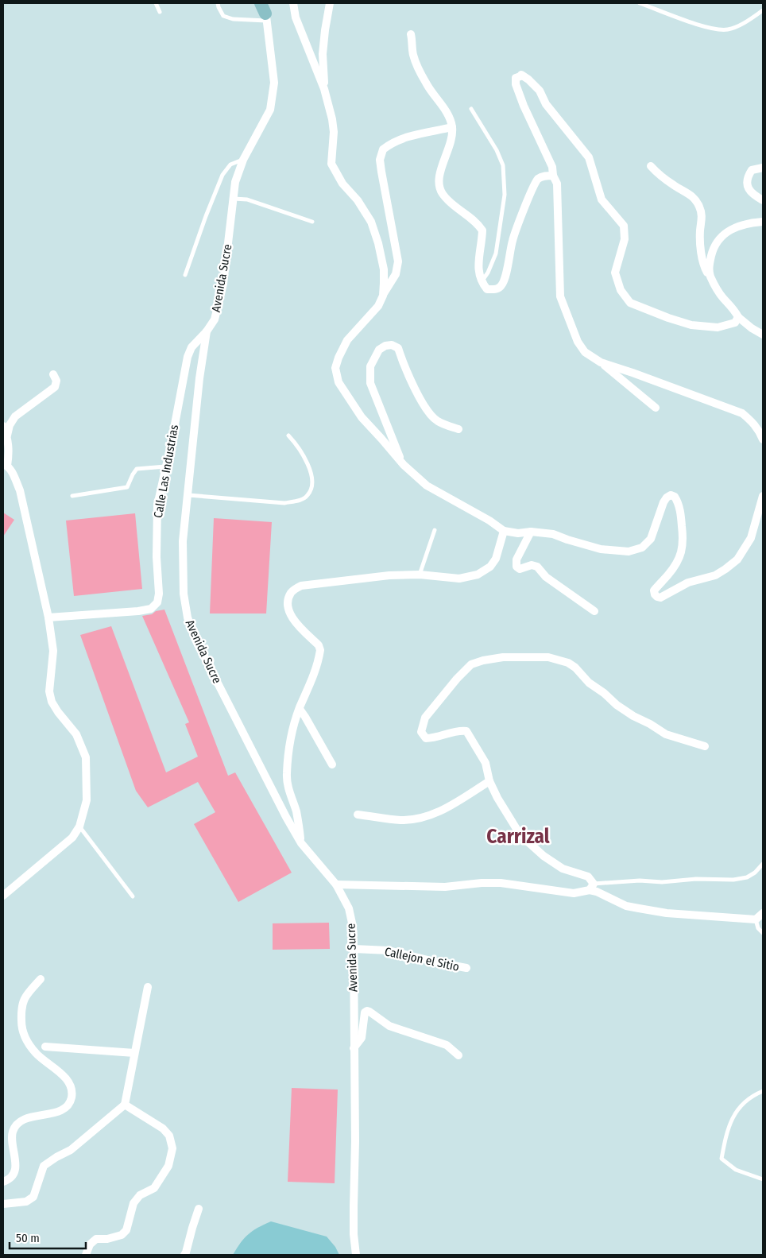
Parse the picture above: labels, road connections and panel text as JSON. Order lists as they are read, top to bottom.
{
  "streets": {
    "street": ["Avenida Sucre", "Calle Las Industrias", "Callejon el Sitio"]
  },
  "crossings": [
    ["Avenida Sucre", "Calle Las Industrias"],
    ["Avenida Sucre", "Callejon el Sitio"]
  ],
  "districts": ["Carrizal"],
  "scale_bar": "50 m"
}
